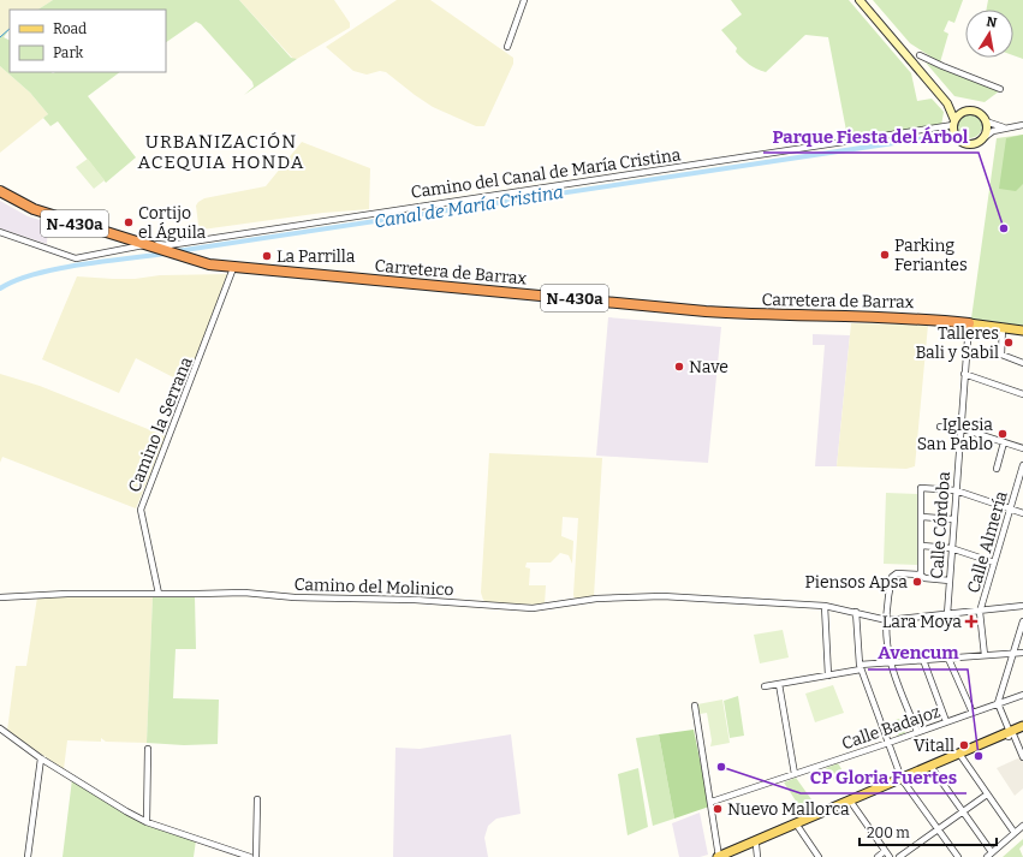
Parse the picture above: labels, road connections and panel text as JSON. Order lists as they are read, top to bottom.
{
  "streets": {
    "highway": ["N-430a", "Carretera de Barrax"],
    "street": [
      "Camino del Canal de María Cristina",
      "Camino la Serrana",
      "Calle Córdoba",
      "Calle Almería",
      "Camino del Molinico",
      "Calle Badajoz"
    ]
  },
  "crossings": [
    ["Camino del Canal de María Cristina", "Carretera de Barrax"],
    ["Carretera de Barrax", "Camino la Serrana"],
    ["Carretera de Barrax", "Calle Córdoba"],
    ["Camino la Serrana", "Camino del Molinico"],
    ["Calle Córdoba", "Camino del Molinico"],
    ["Calle Almería", "Camino del Molinico"]
  ],
  "districts": ["URBANIZACIÓN ACEQUIA HONDA"],
  "water": ["Canal de María Cristina"],
  "places": {
    "other": [
      "Cortijo el Águila",
      "Parque Fiesta del Árbol",
      "Parking Feriantes",
      "La Parrilla",
      "Talleres Bali y Sabil",
      "Nave",
      "Iglesia San Pablo",
      "Piensos Apsa",
      "Vitall",
      "Avencum",
      "CP Gloria Fuertes",
      "Nuevo Mallorca"
    ],
    "health": ["Lara Moya"]
  },
  "legend": ["Road", "Park"],
  "scale_bar": "200 m",
  "north": "top"
}
